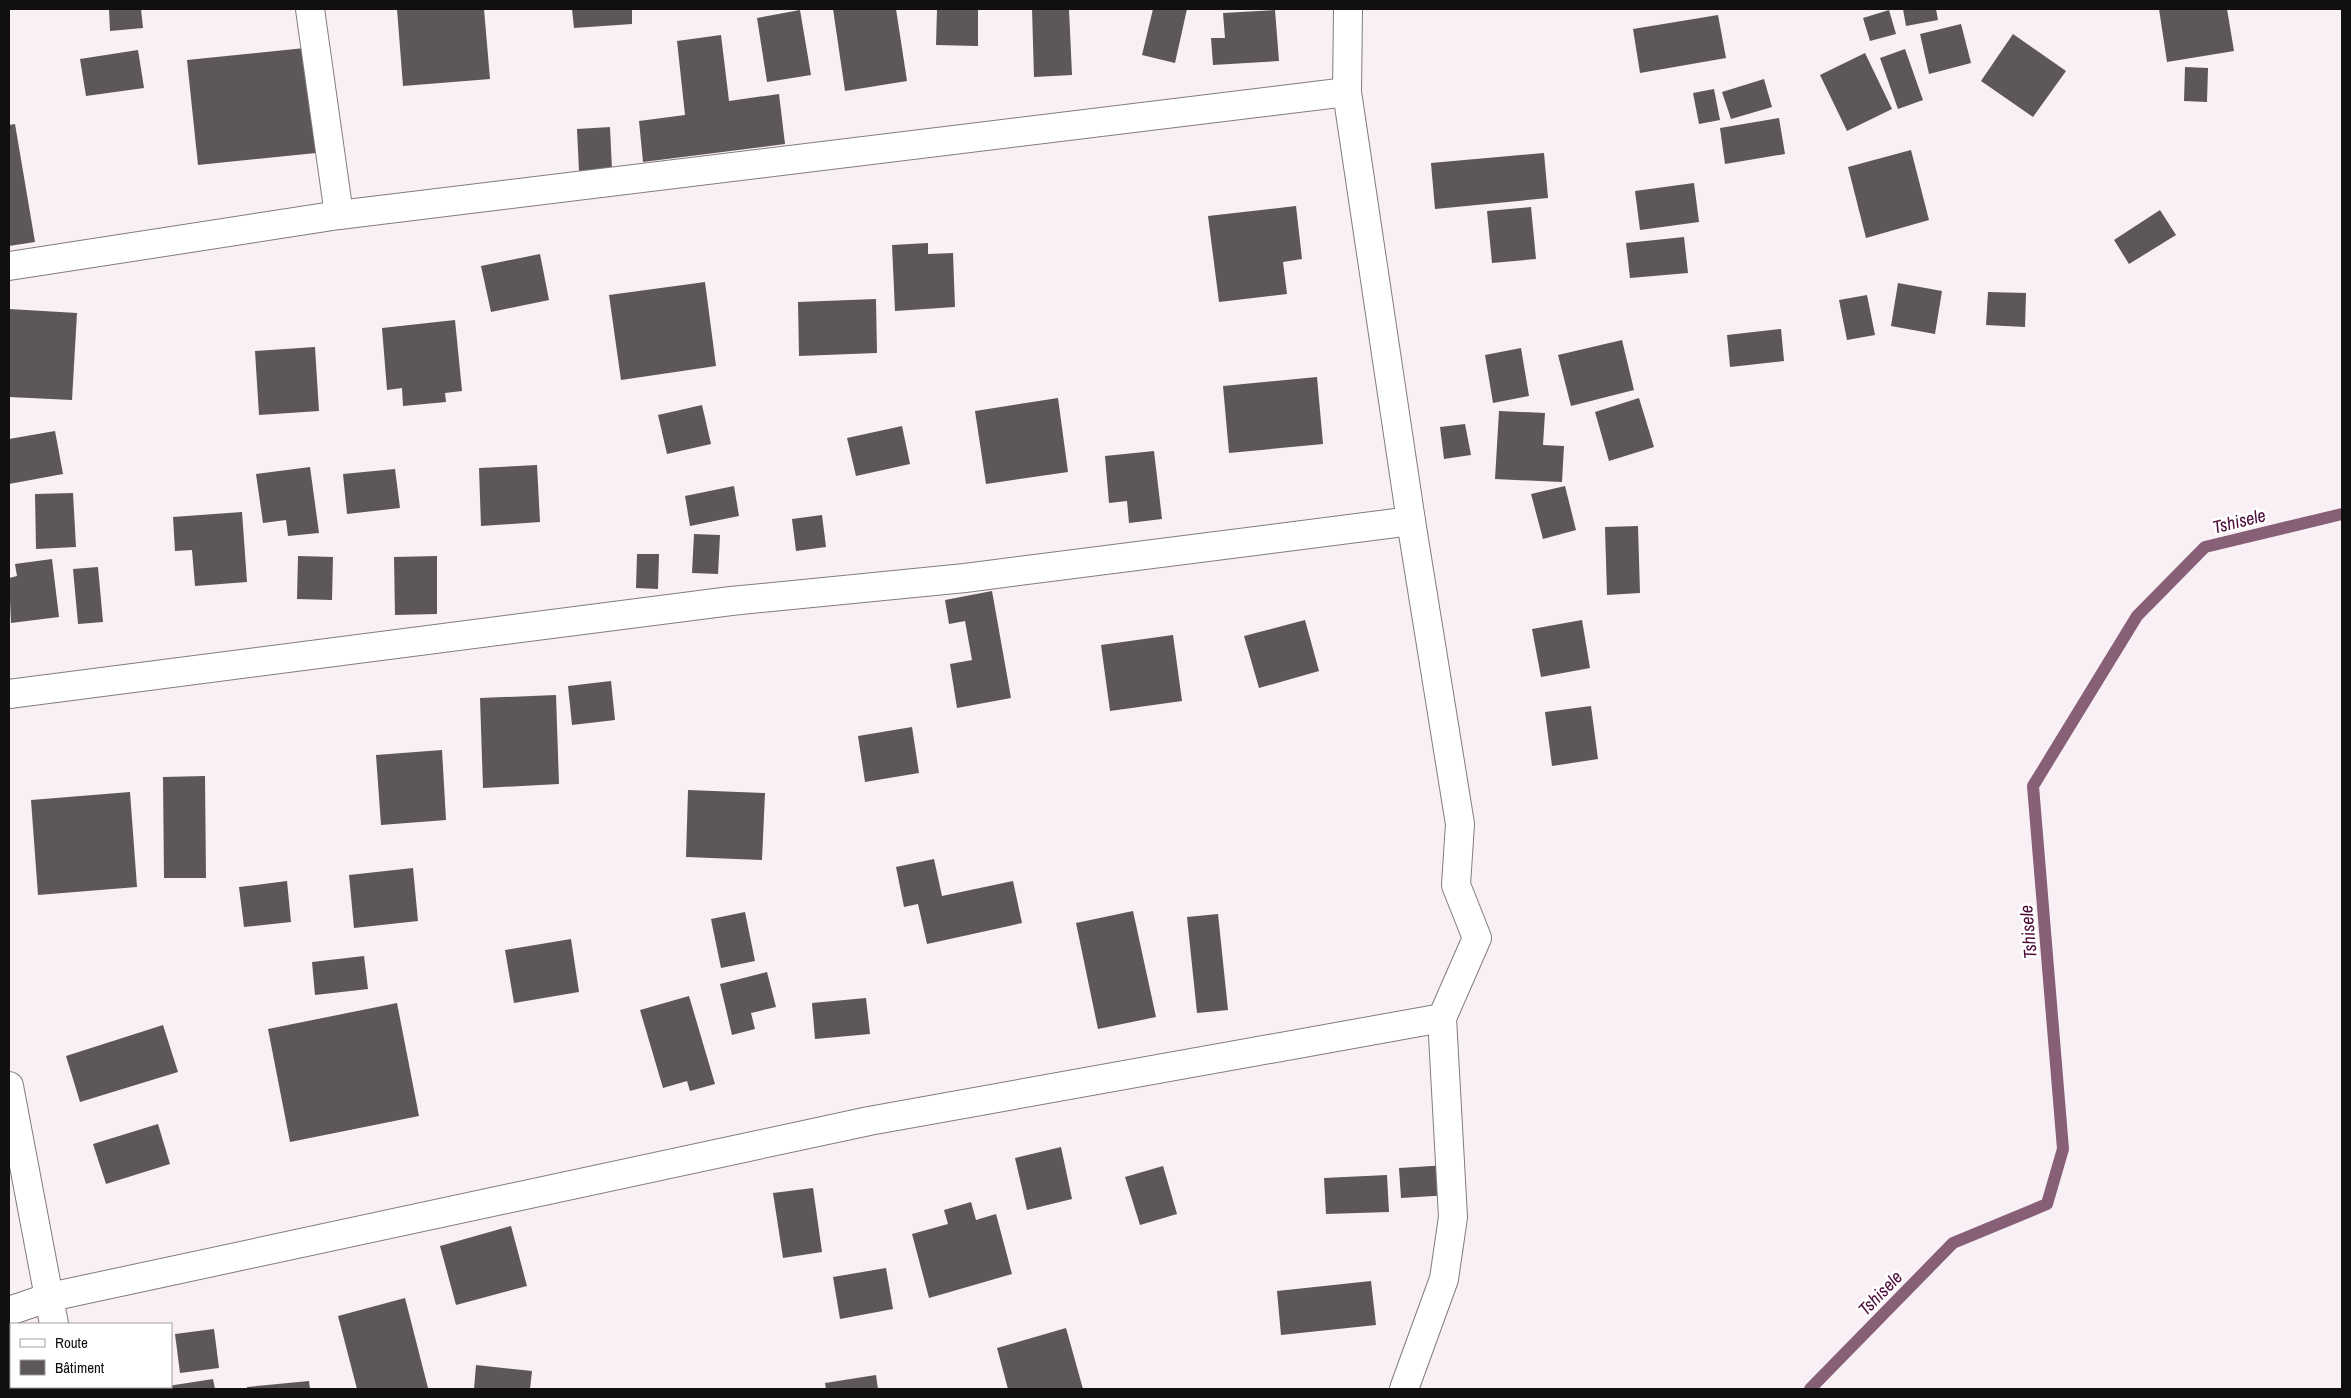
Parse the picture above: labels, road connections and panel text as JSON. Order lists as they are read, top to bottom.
{
  "water": ["Tshisele"],
  "legend": ["Route", "Bâtiment"]
}
